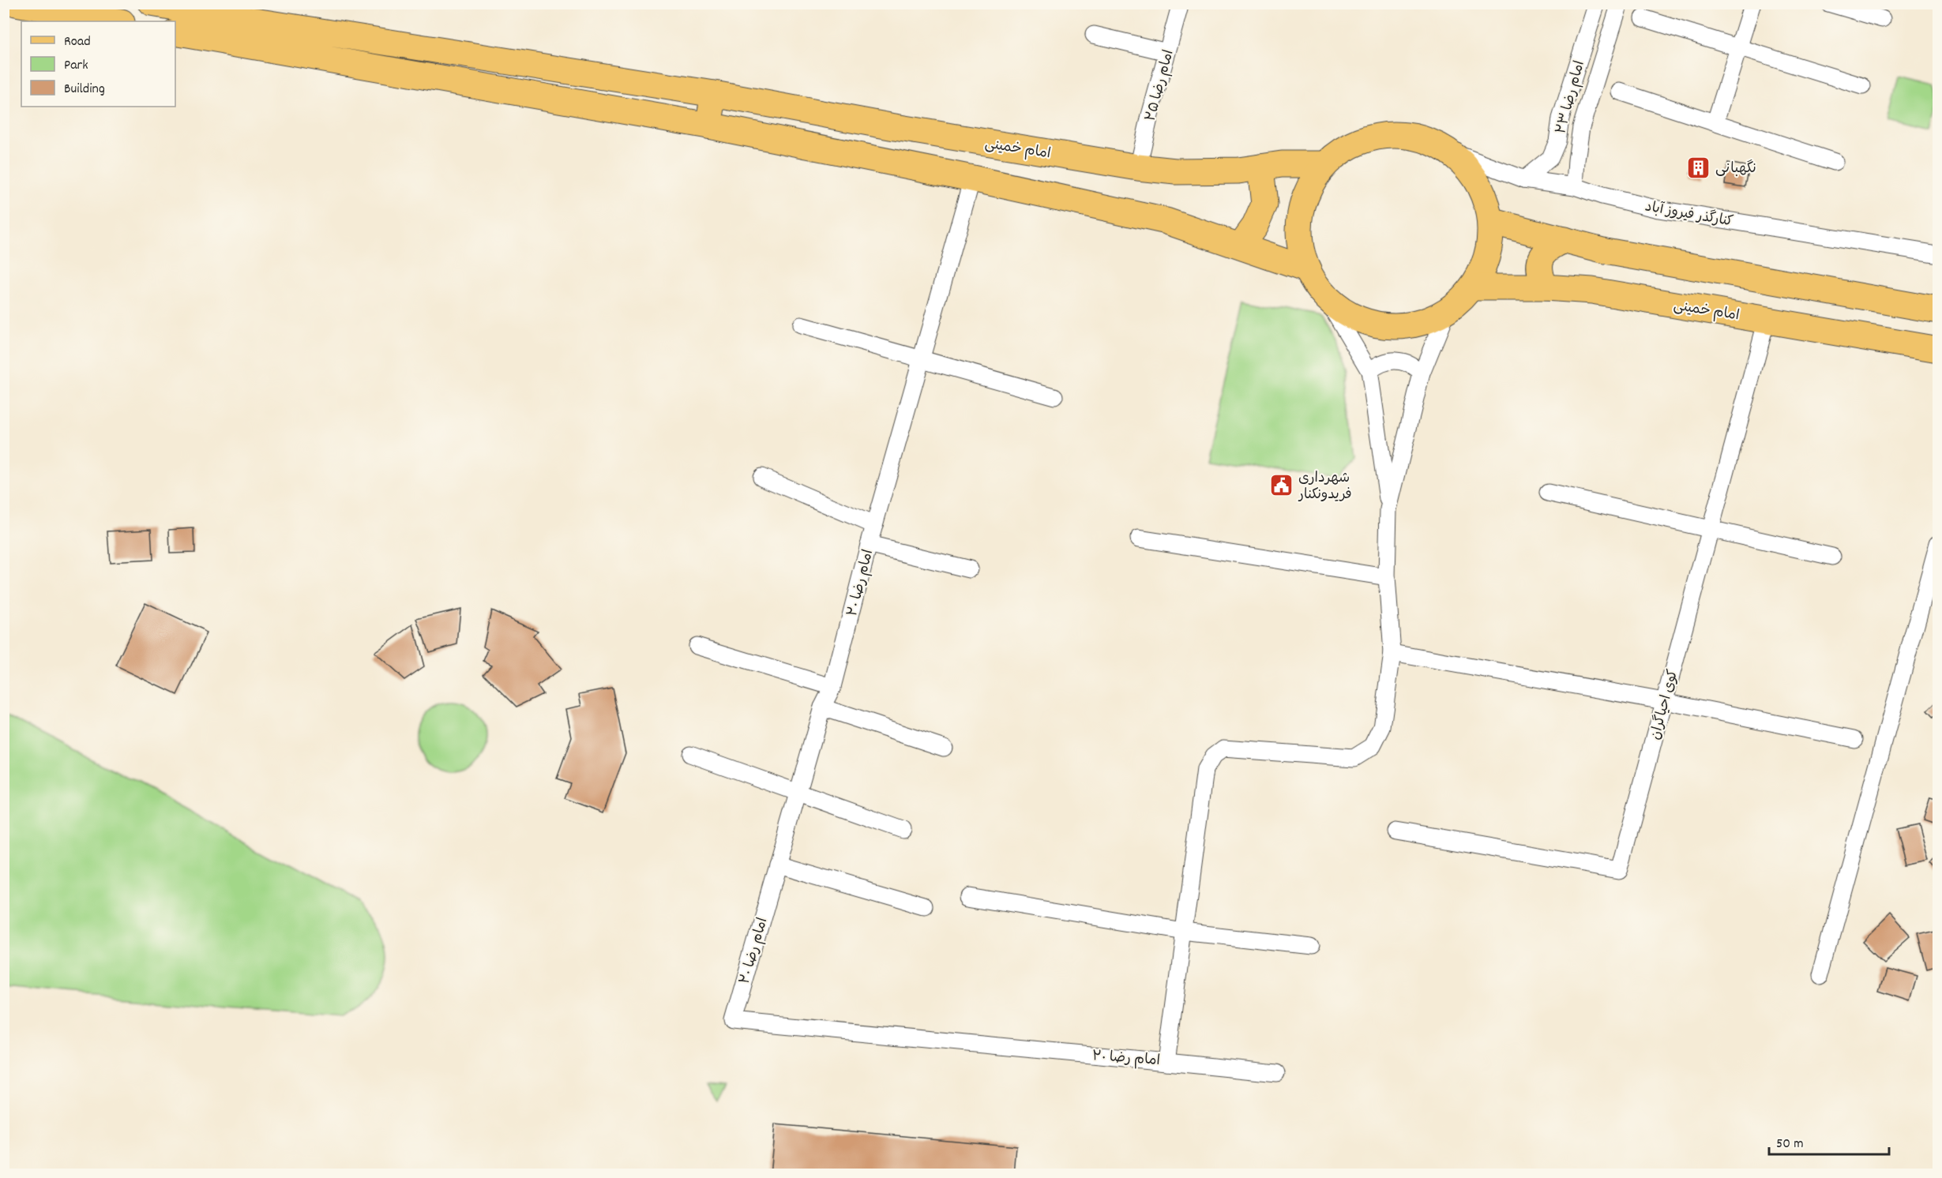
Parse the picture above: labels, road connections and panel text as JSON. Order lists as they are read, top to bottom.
{
  "streets": {
    "main road": ["امام خمینی"],
    "street": [
      "امام رضا ۲۵",
      "امام رضا ۲۳",
      "کنارگذر فیروز آباد",
      "امام رضا ۲۰",
      "کوی احیاگران"
    ]
  },
  "crossings": [
    ["امام رضا ۲۵", "امام خمینی"],
    ["امام رضا ۲۳", "کنارگذر فیروز آباد"],
    ["امام خمینی", "کوی احیاگران"]
  ],
  "places": {
    "building": ["نگهبانی"],
    "public building": ["شهرداری فریدونکنار"]
  },
  "legend": ["Road", "Park", "Building"],
  "scale_bar": "50 m"
}
